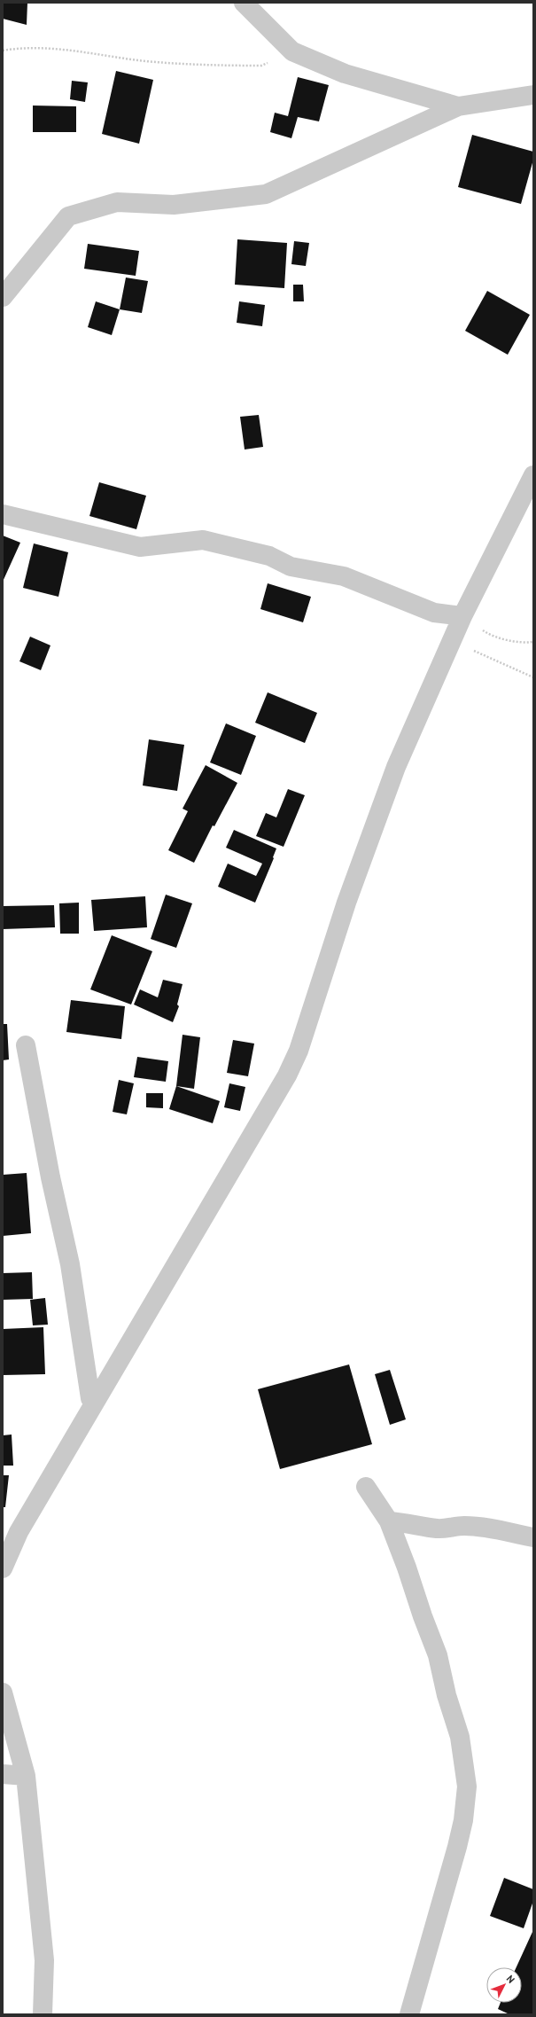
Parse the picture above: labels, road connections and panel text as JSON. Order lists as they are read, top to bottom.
{
  "north": "top right"
}
